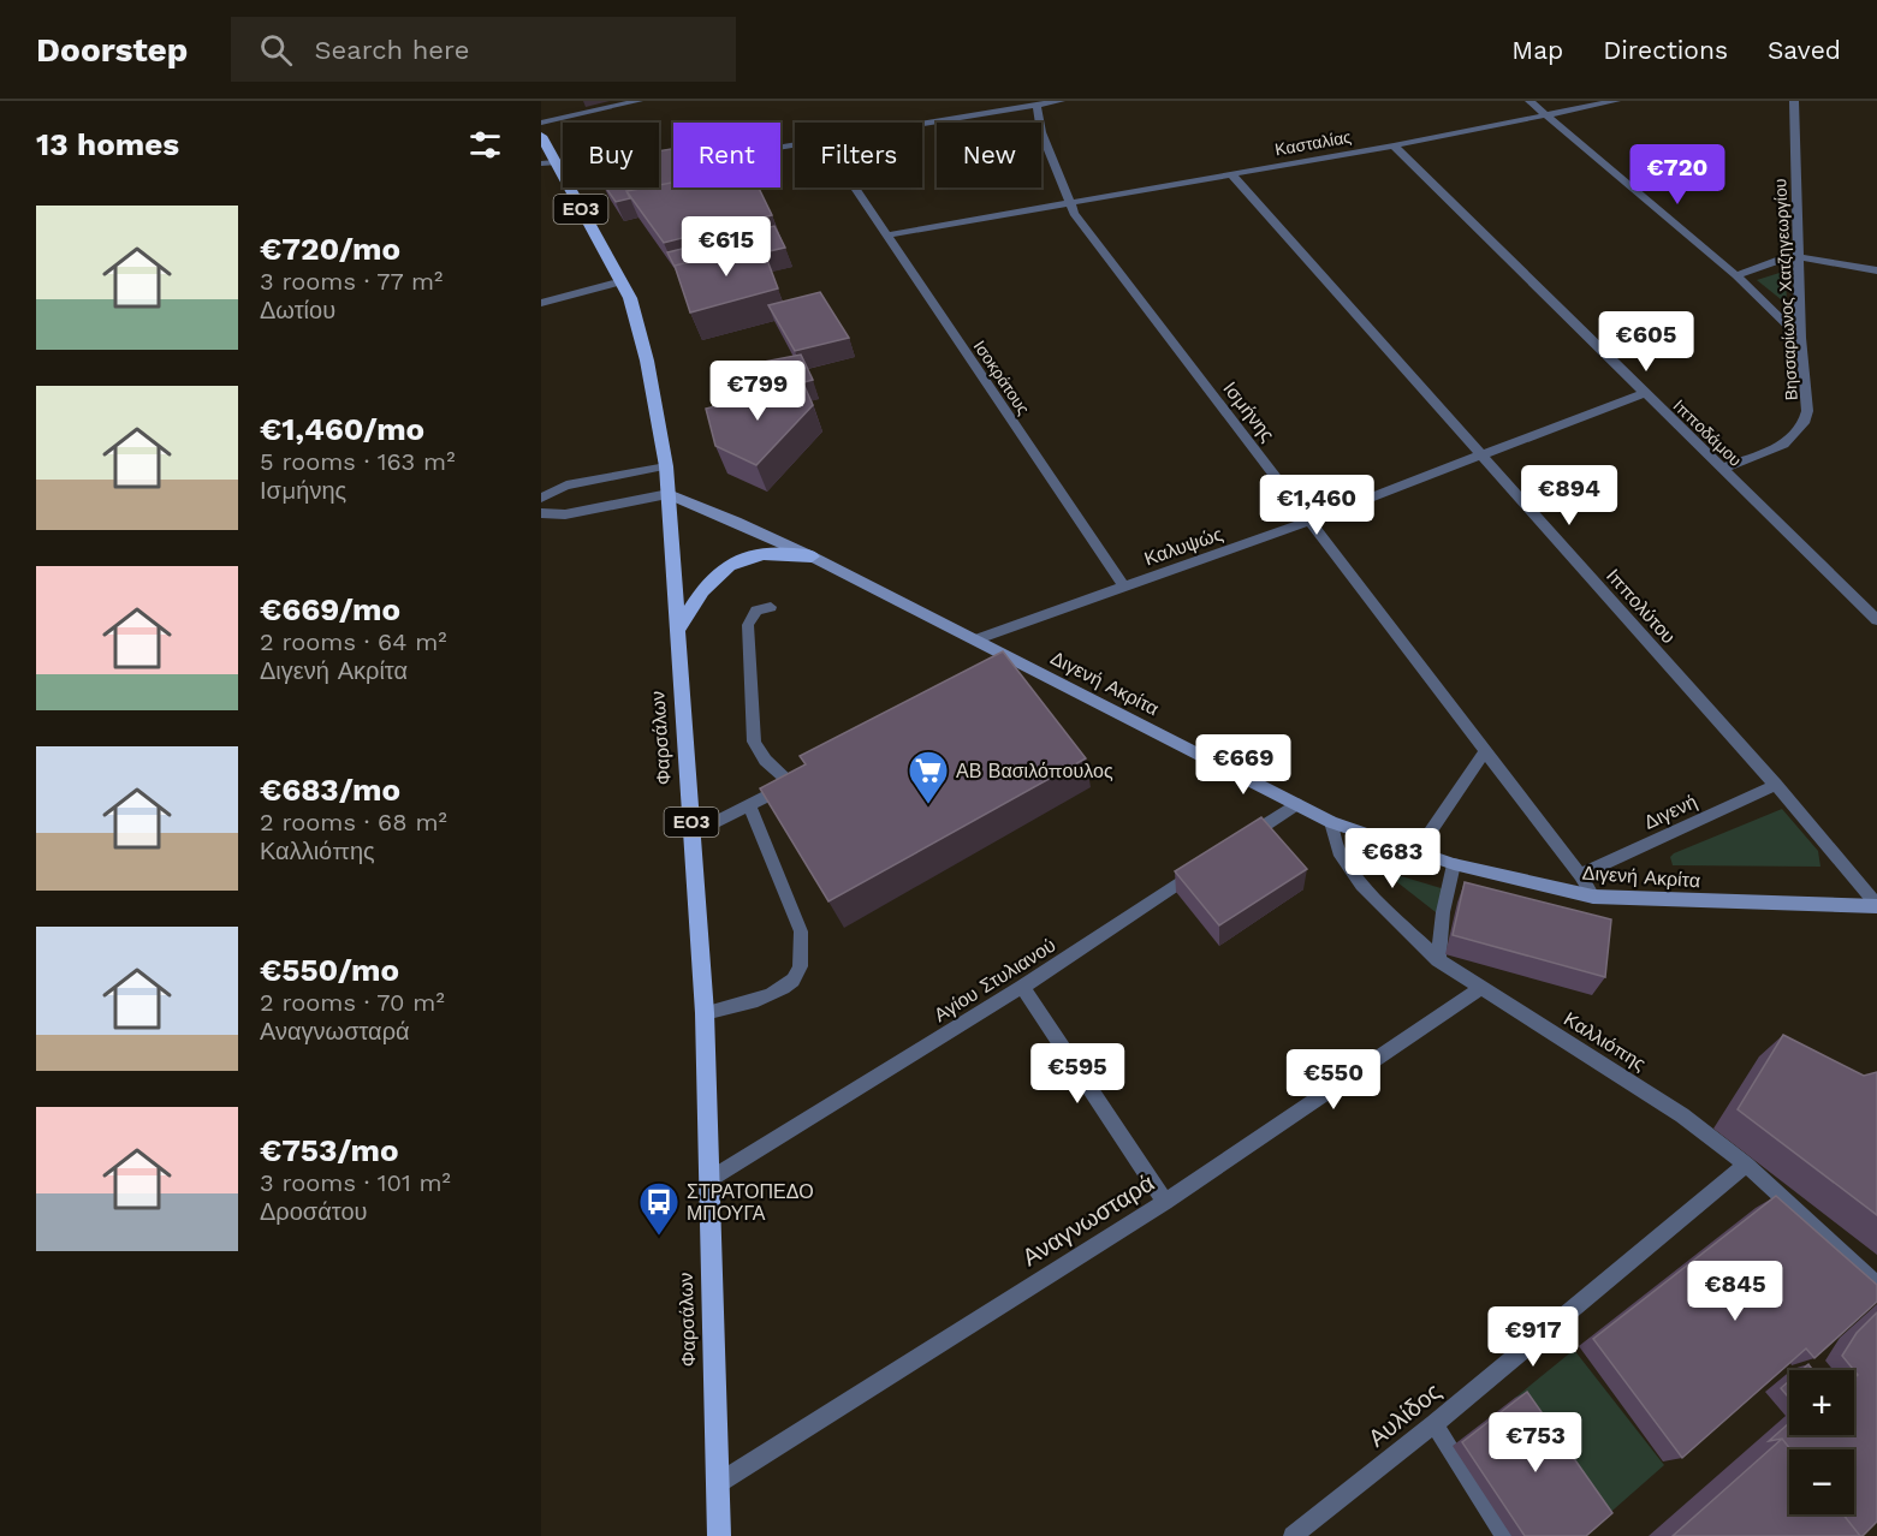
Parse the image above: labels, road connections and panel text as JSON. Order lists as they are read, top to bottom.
{
  "streets": {
    "main road": ["ΕΟ3", "Διγενή Ακρίτα", "Φαρσάλων"],
    "street": [
      "Κασταλίας",
      "Βησσαρίωνος Χατζηγεωργίου",
      "Ισοκράτους",
      "Ισμήνης",
      "Ιπποδάμου",
      "Καλυψώς",
      "Ιππολύτου",
      "Διγενή",
      "Αγίου Στυλιανού",
      "Καλλιόπης",
      "Αναγνωσταρά",
      "Αυλίδος"
    ]
  },
  "crossings": [
    ["Κασταλίας", "Ισοκράτους"],
    ["Κασταλίας", "Ισμήνης"],
    ["Κασταλίας", "Ιπποδάμου"],
    ["Κασταλίας", "Ιππολύτου"],
    ["Βησσαρίωνος Χατζηγεωργίου", "Ιπποδάμου"],
    ["Ισοκράτους", "Καλυψώς"],
    ["Ισμήνης", "Καλυψώς"],
    ["Ισμήνης", "Διγενή Ακρίτα"],
    ["Ισμήνης", "Διγενή"],
    ["Ιπποδάμου", "Καλυψώς"],
    ["Καλυψώς", "Ιππολύτου"],
    ["Καλυψώς", "Διγενή Ακρίτα"],
    ["Ιππολύτου", "Διγενή Ακρίτα"],
    ["Ιππολύτου", "Διγενή"],
    ["Διγενή Ακρίτα", "Φαρσάλων"],
    ["Διγενή Ακρίτα", "Καλλιόπης"],
    ["Φαρσάλων", "Αγίου Στυλιανού"],
    ["Φαρσάλων", "Αναγνωσταρά"],
    ["Καλλιόπης", "Αναγνωσταρά"],
    ["Καλλιόπης", "Αυλίδος"]
  ],
  "places": {
    "supermarket": ["ΑΒ Βασιλόπουλος"],
    "bus stop": ["ΣΤΡΑΤΟΠΕΔΟ ΜΠΟΥΓΑ"]
  },
  "page": {
    "header": "Doorstep",
    "search": "Search here",
    "nav": ["Map", "Directions", "Saved"],
    "heading": "13 homes",
    "chip": [
      "Buy",
      "Rent",
      "Filters",
      "New"
    ],
    "price": [
      "€720",
      "€615",
      "€605",
      "€799",
      "€894",
      "€1,460",
      "€669",
      "€683",
      "€595",
      "€550",
      "€845",
      "€917",
      "€753"
    ],
    "list": [
      {
        "name": "€720/mo",
        "note": "3 rooms · 77 m² · Δωτίου"
      },
      {
        "name": "€1,460/mo",
        "note": "5 rooms · 163 m² · Ισμήνης"
      },
      {
        "name": "€669/mo",
        "note": "2 rooms · 64 m² · Διγενή Ακρίτα"
      },
      {
        "name": "€683/mo",
        "note": "2 rooms · 68 m² · Καλλιόπης"
      },
      {
        "name": "€550/mo",
        "note": "2 rooms · 70 m² · Αναγνωσταρά"
      },
      {
        "name": "€753/mo",
        "note": "3 rooms · 101 m² · Δροσάτου"
      }
    ],
    "map_buttons": ["+", "−"]
  }
}
